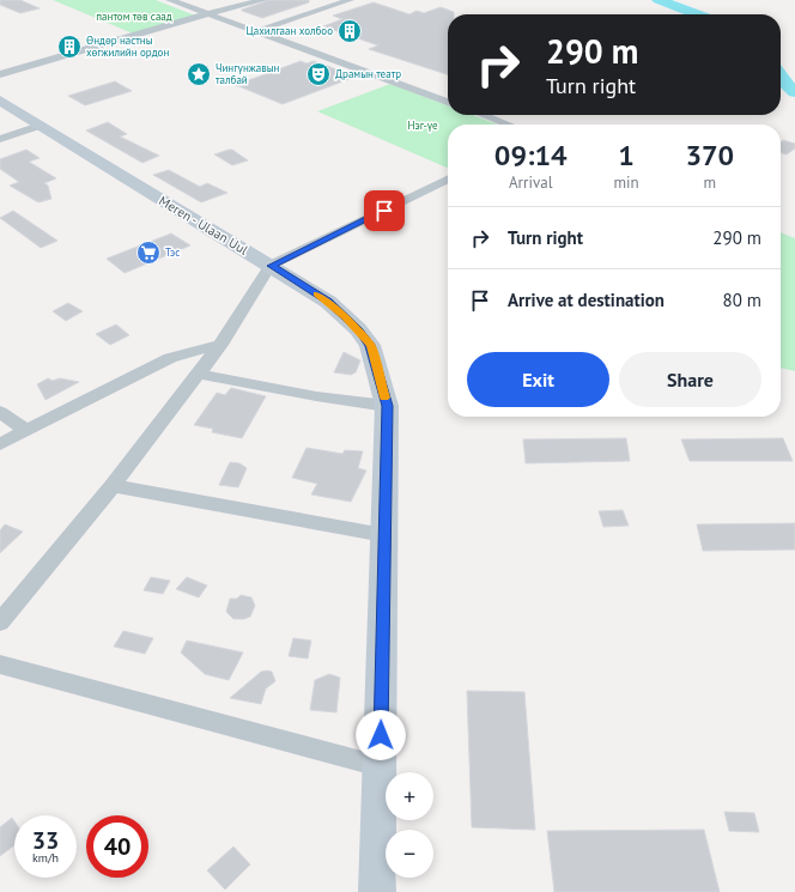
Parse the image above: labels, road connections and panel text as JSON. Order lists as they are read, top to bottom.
{
  "streets": {
    "street": ["Meren - Ulaan Uul"]
  },
  "parks": ["пантом төв саад", "Нэг-үе"],
  "places": {
    "building": ["Цахилгаан холбоо", "Өндөр настны хөгжилийн ордон"],
    "place": ["Чингүнжавын талбай"],
    "theatre": ["Драмын театр"],
    "supermarket": ["Тэс"]
  },
  "page": {
    "turn": ["290 m", "Turn right"],
    "eta": [
      "09:14",
      "Arrival",
      "1",
      "min",
      "370",
      "m"
    ],
    "list": [
      {
        "name": "Turn right",
        "value": "290 m"
      },
      {
        "name": "Arrive at destination",
        "value": "80 m"
      }
    ],
    "buttons": ["Exit", "Share"],
    "map_buttons": ["+", "−"],
    "speed": "33 km/h",
    "limit": "40"
  }
}
